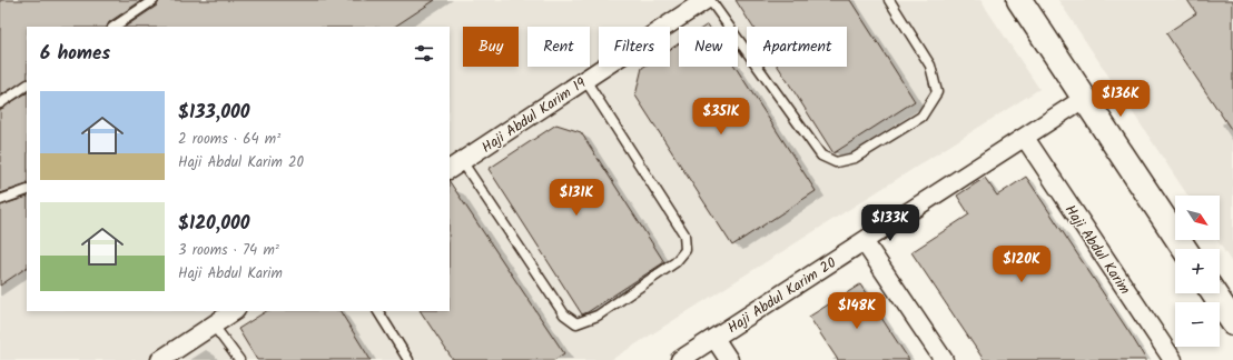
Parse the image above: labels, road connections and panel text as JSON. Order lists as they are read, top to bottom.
{
  "streets": {
    "street": ["Haji Abdul Karim 19", "Haji Abdul Karim", "Haji Abdul Karim 20"]
  },
  "crossings": [
    ["Haji Abdul Karim", "Haji Abdul Karim 20"]
  ],
  "north": "bottom right",
  "page": {
    "chip": [
      "Buy",
      "Rent",
      "Filters",
      "New",
      "Apartment"
    ],
    "heading": "6 homes",
    "price": [
      "$136K",
      "$351K",
      "$131K",
      "$133K",
      "$120K",
      "$148K"
    ],
    "list": [
      {
        "name": "$133,000",
        "note": "2 rooms · 64 m² · Haji Abdul Karim 20"
      },
      {
        "name": "$120,000",
        "note": "3 rooms · 74 m² · Haji Abdul Karim"
      }
    ],
    "map_buttons": ["+", "−"]
  }
}
